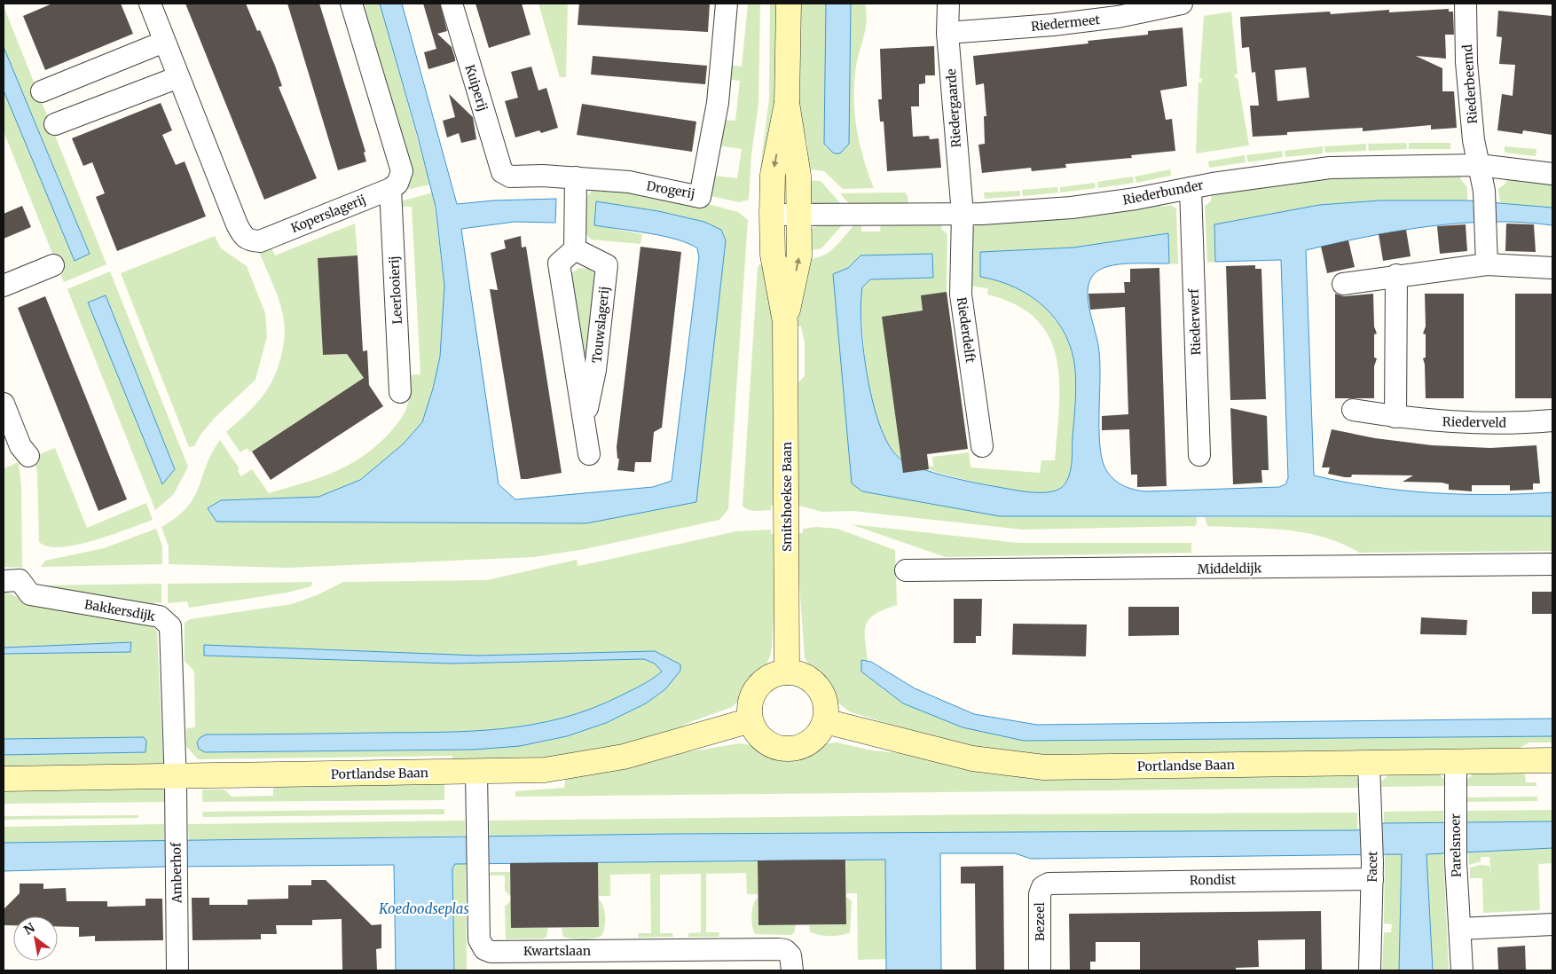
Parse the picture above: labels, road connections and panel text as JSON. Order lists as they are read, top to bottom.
{
  "streets": {
    "street": [
      "Riedermeet",
      "Riederbeemd",
      "Kuiperij",
      "Riedergaarde",
      "Drogerij",
      "Riederbunder",
      "Koperslagerij",
      "Leerlooierij",
      "Riederwerf",
      "Touwslagerij",
      "Riederdelft",
      "Riederveld",
      "Smitshoekse Baan",
      "Middeldijk",
      "Bakkersdijk",
      "Portlandse Baan",
      "Parelsnoer",
      "Facet",
      "Amberhof",
      "Rondist",
      "Bezeel",
      "Kwartslaan"
    ]
  },
  "crossings": [
    ["Riedermeet", "Riedergaarde"],
    ["Riederbeemd", "Riederbunder"],
    ["Kuiperij", "Drogerij"],
    ["Riedergaarde", "Riederbunder"],
    ["Riedergaarde", "Riederdelft"],
    ["Riederbunder", "Riederwerf"],
    ["Riederbunder", "Riederdelft"],
    ["Riederbunder", "Smitshoekse Baan"],
    ["Koperslagerij", "Leerlooierij"],
    ["Smitshoekse Baan", "Portlandse Baan"],
    ["Bakkersdijk", "Portlandse Baan"],
    ["Bakkersdijk", "Amberhof"],
    ["Portlandse Baan", "Parelsnoer"],
    ["Portlandse Baan", "Facet"],
    ["Portlandse Baan", "Amberhof"],
    ["Portlandse Baan", "Kwartslaan"],
    ["Facet", "Rondist"],
    ["Rondist", "Bezeel"]
  ],
  "water": ["Koedoodseplas"],
  "north": "top left"
}
